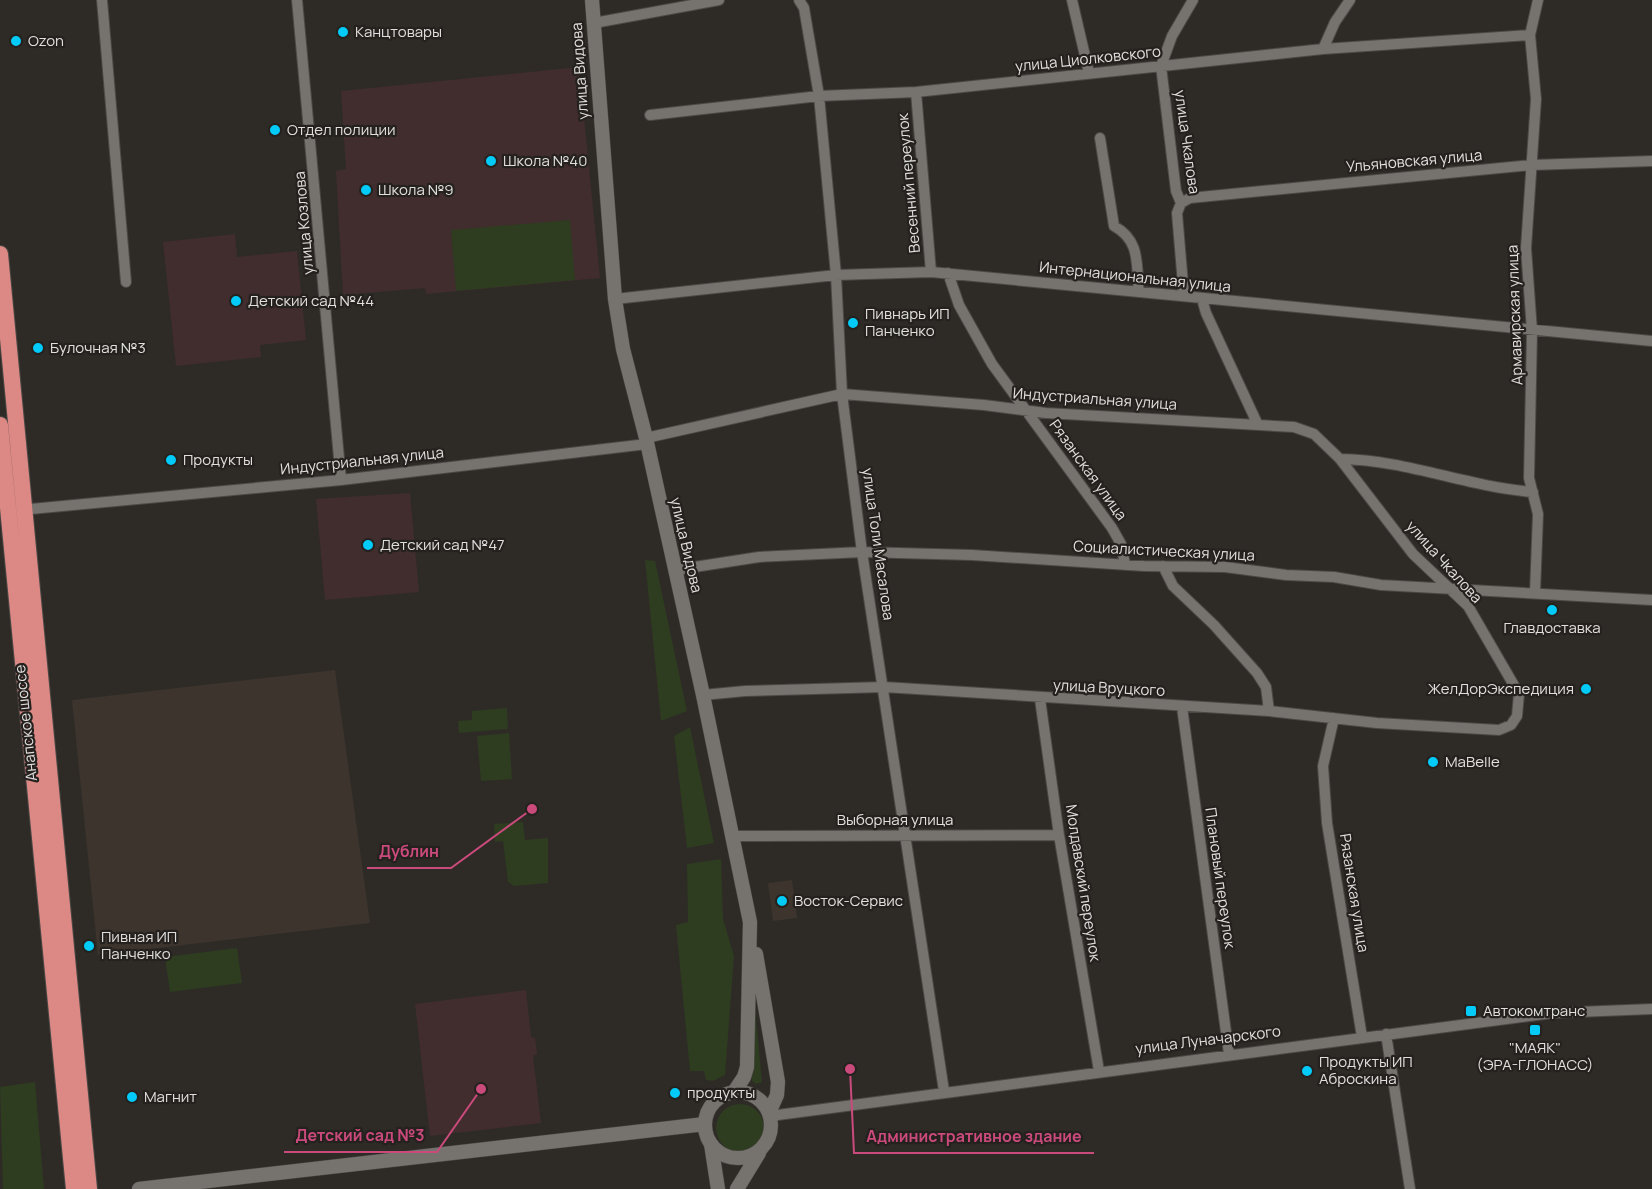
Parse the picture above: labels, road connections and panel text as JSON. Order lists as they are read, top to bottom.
{
  "streets": {
    "highway": ["Анапское шоссе"],
    "street": [
      "улица Циолковского",
      "улица Видова",
      "улица Чкалова",
      "Ульяновская улица",
      "Весенний переулок",
      "улица Козлова",
      "Интернациональная улица",
      "Армавирская улица",
      "Индустриальная улица",
      "Рязанская улица",
      "улица Толи Масалова",
      "Социалистическая улица",
      "улица Вруцкого",
      "Выборная улица",
      "Плановый переулок",
      "Молдавский переулок",
      "улица Луначарского"
    ]
  },
  "crossings": [
    ["улица Циолковского", "улица Чкалова"],
    ["улица Циолковского", "Весенний переулок"],
    ["улица Циолковского", "Армавирская улица"],
    ["улица Циолковского", "улица Толи Масалова"],
    ["улица Видова", "Интернациональная улица"],
    ["улица Видова", "Индустриальная улица"],
    ["улица Видова", "Социалистическая улица"],
    ["улица Видова", "улица Вруцкого"],
    ["улица Видова", "Выборная улица"],
    ["улица Видова", "улица Луначарского"],
    ["улица Чкалова", "Ульяновская улица"],
    ["улица Чкалова", "Интернациональная улица"],
    ["улица Чкалова", "Индустриальная улица"],
    ["улица Чкалова", "Социалистическая улица"],
    ["улица Чкалова", "улица Вруцкого"],
    ["Ульяновская улица", "Армавирская улица"],
    ["Весенний переулок", "Интернациональная улица"],
    ["улица Козлова", "Индустриальная улица"],
    ["Интернациональная улица", "Армавирская улица"],
    ["Интернациональная улица", "Рязанская улица"],
    ["Интернациональная улица", "улица Толи Масалова"],
    ["Армавирская улица", "Социалистическая улица"],
    ["Индустриальная улица", "Рязанская улица"],
    ["Индустриальная улица", "улица Толи Масалова"],
    ["Индустриальная улица", "Анапское шоссе"],
    ["Рязанская улица", "Социалистическая улица"],
    ["Рязанская улица", "улица Вруцкого"],
    ["Рязанская улица", "улица Луначарского"],
    ["улица Толи Масалова", "Социалистическая улица"],
    ["улица Толи Масалова", "улица Вруцкого"],
    ["улица Толи Масалова", "Выборная улица"],
    ["улица Толи Масалова", "улица Луначарского"],
    ["улица Вруцкого", "Плановый переулок"],
    ["улица Вруцкого", "Молдавский переулок"],
    ["Выборная улица", "Молдавский переулок"],
    ["Плановый переулок", "улица Луначарского"],
    ["Молдавский переулок", "улица Луначарского"]
  ],
  "places": {
    "other": [
      "Канцтовары",
      "Ozon",
      "Отдел полиции",
      "Школа №40",
      "Школа №9",
      "Детский сад №44",
      "Пивнарь ИП Панченко",
      "Булочная №3",
      "Продукты",
      "Детский сад №47",
      "Главдоставка",
      "ЖелДорЭкспедиция",
      "MaBelle",
      "Дублин",
      "Восток-Сервис",
      "Пивная ИП Панченко",
      "Административное здание",
      "Продукты ИП Аброскина",
      "Детский сад №3",
      "продукты",
      "Магнит"
    ],
    "transit": ["Автокомтранс", "\"МАЯК\" (ЭРА-ГЛОНАСС)"]
  }
}
